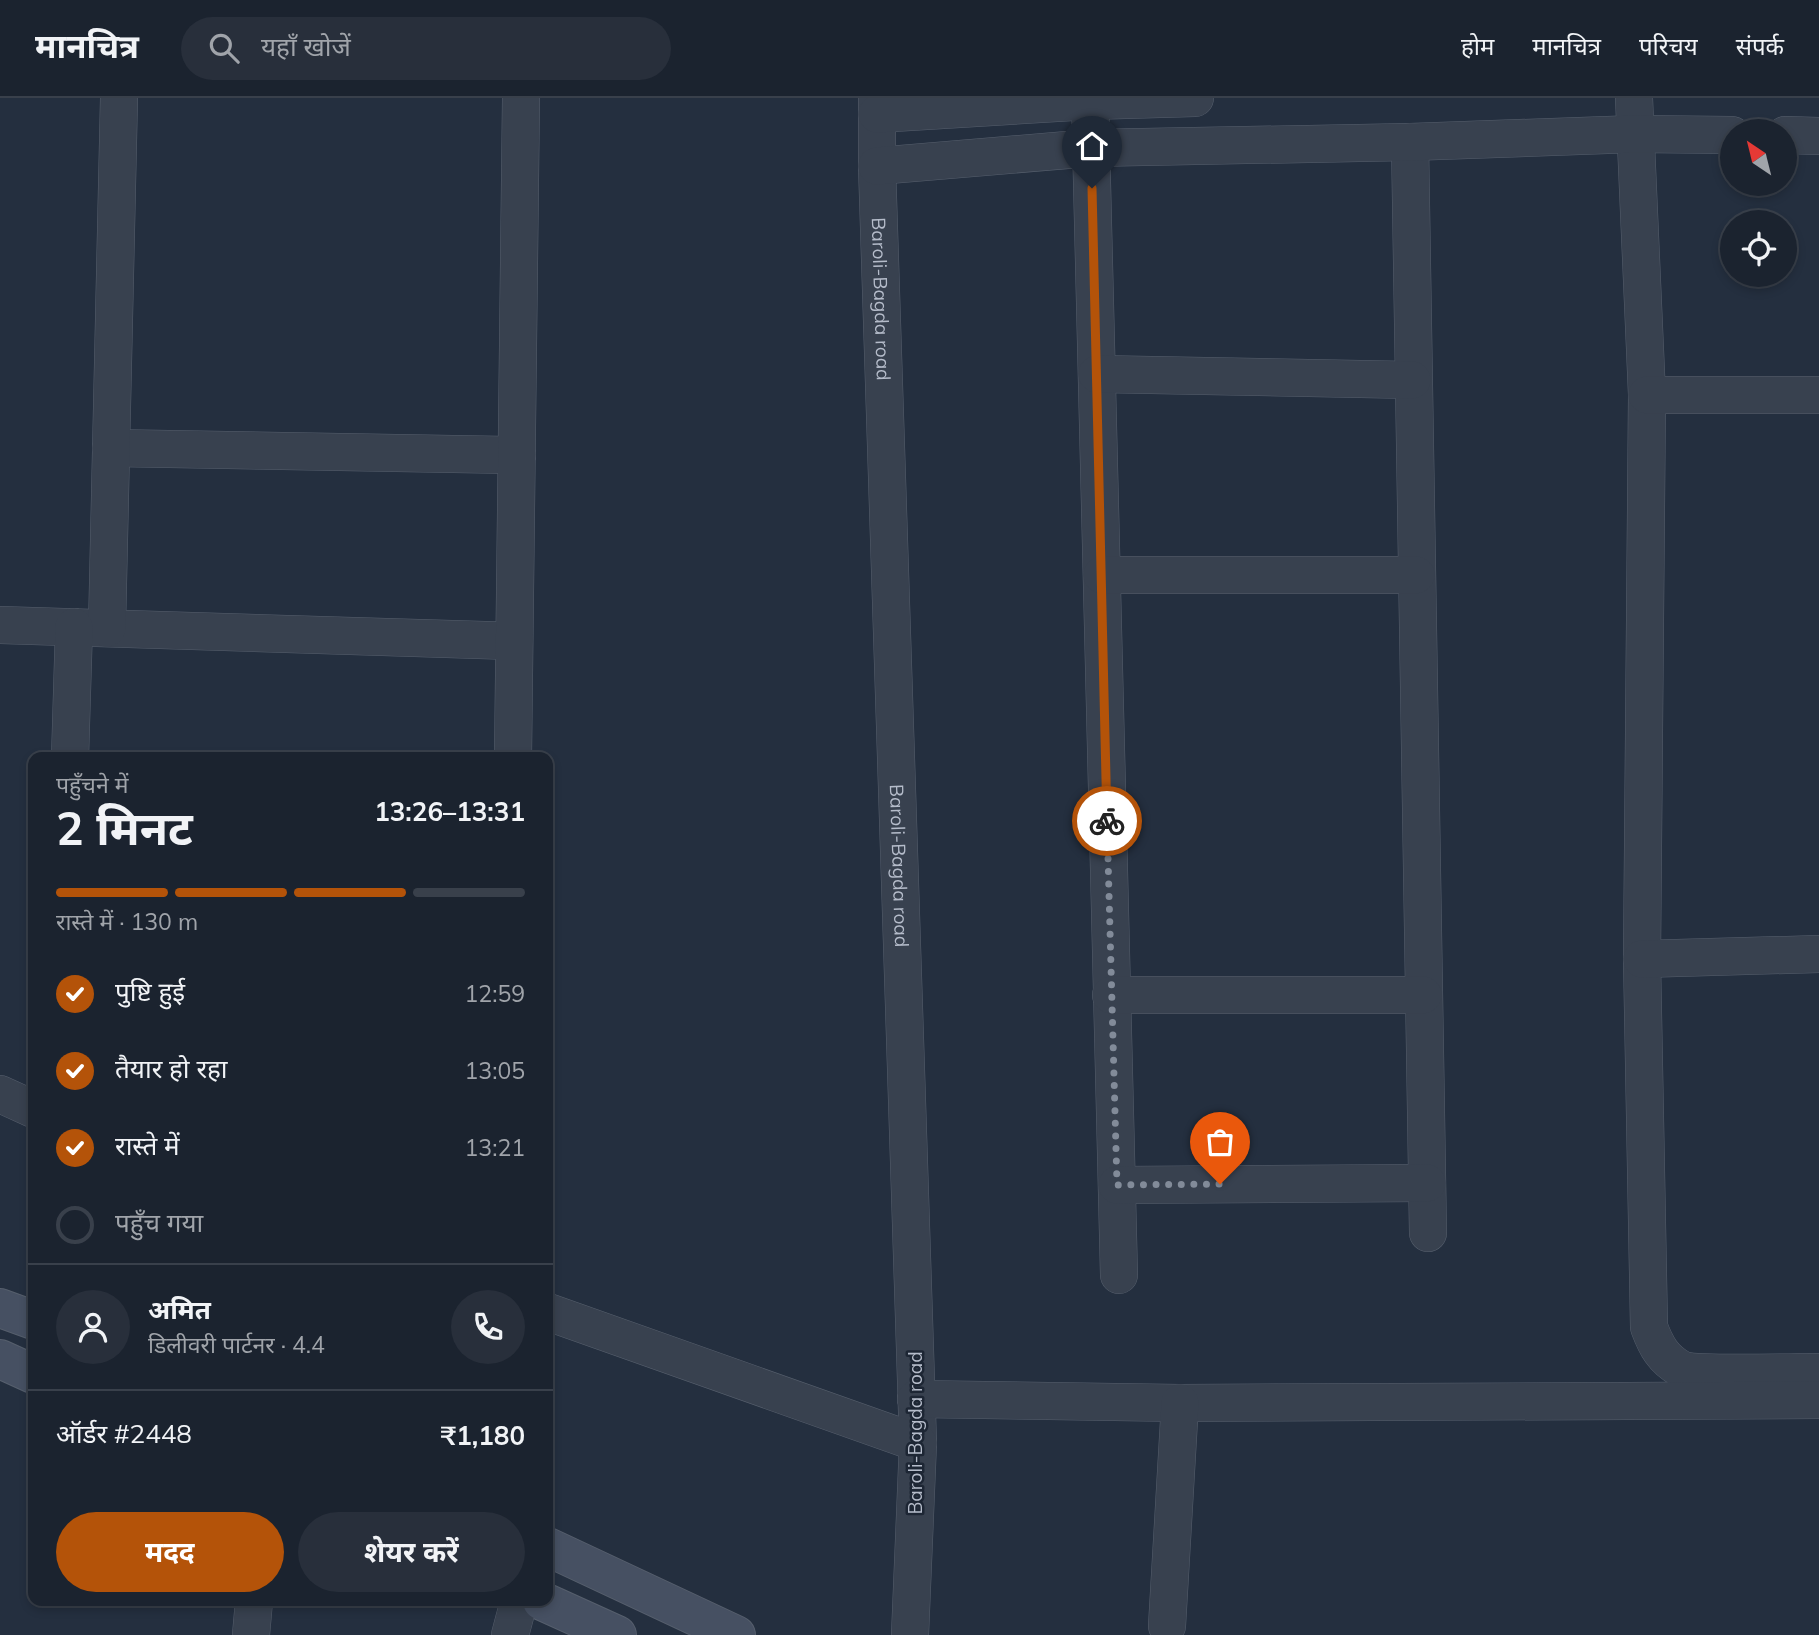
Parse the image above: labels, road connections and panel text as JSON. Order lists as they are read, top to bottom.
{
  "streets": {
    "street": ["Baroli-Bagda road"]
  },
  "north": "top left",
  "page": {
    "header": "मानचित्र",
    "search": "यहाँ खोजें",
    "nav": [
      "होम",
      "मानचित्र",
      "परिचय",
      "संपर्क"
    ],
    "heading": ["2 मिनट", "पहुँचने में", "13:26–13:31"],
    "panel": [
      "अमित",
      "डिलीवरी पार्टनर · 4.4",
      "ऑर्डर #2448",
      "₹1,180"
    ],
    "bar": "रास्ते में · 130 m",
    "list": [
      ["पुष्टि हुई", "12:59"],
      ["तैयार हो रहा", "13:05"],
      ["रास्ते में", "13:21"],
      "पहुँच गया"
    ],
    "buttons": ["मदद", "शेयर करें"]
  }
}
